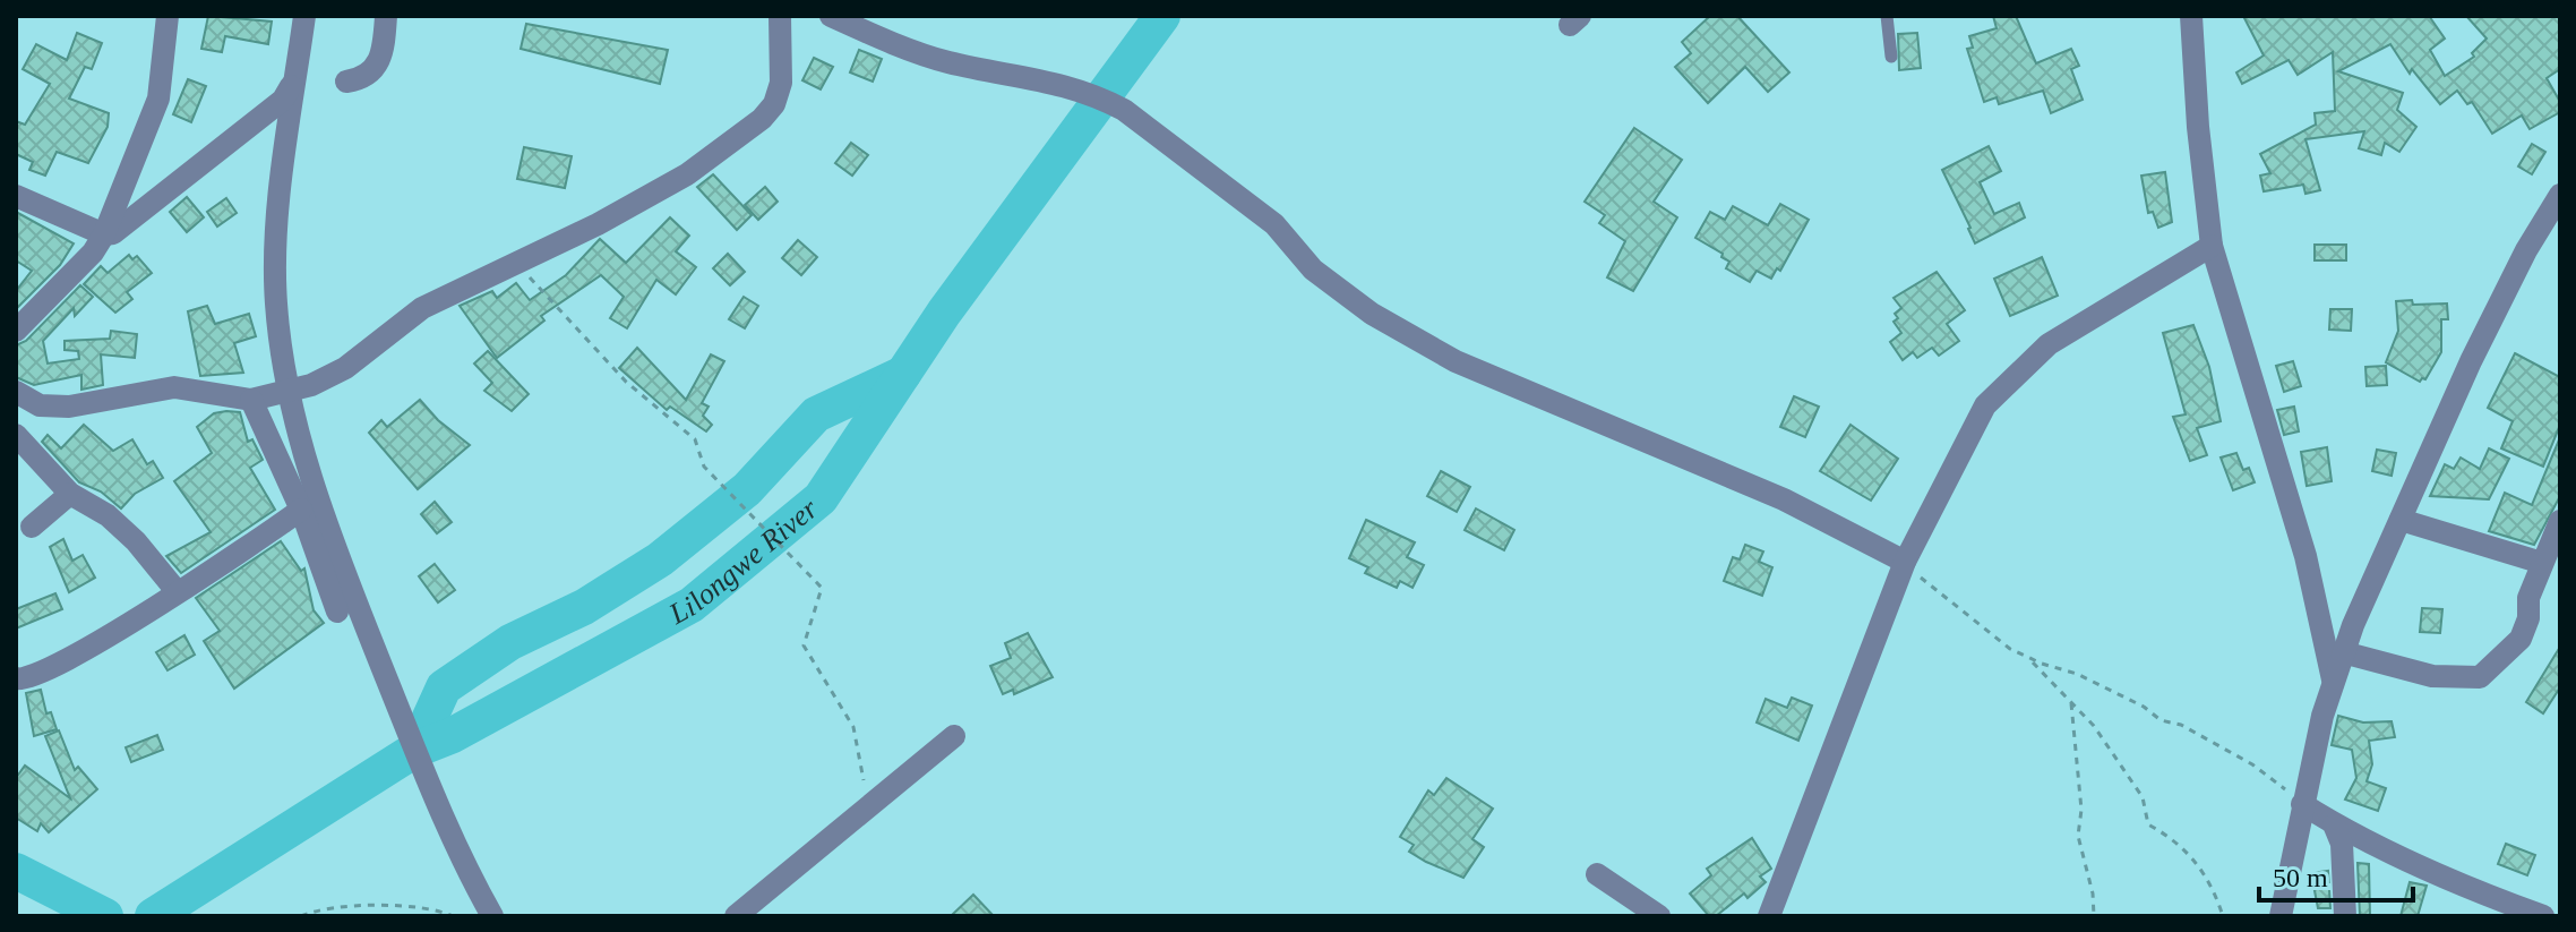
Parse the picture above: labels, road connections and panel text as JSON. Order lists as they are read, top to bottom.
{
  "water": ["Lilongwe River"],
  "scale_bar": "50 m"
}
